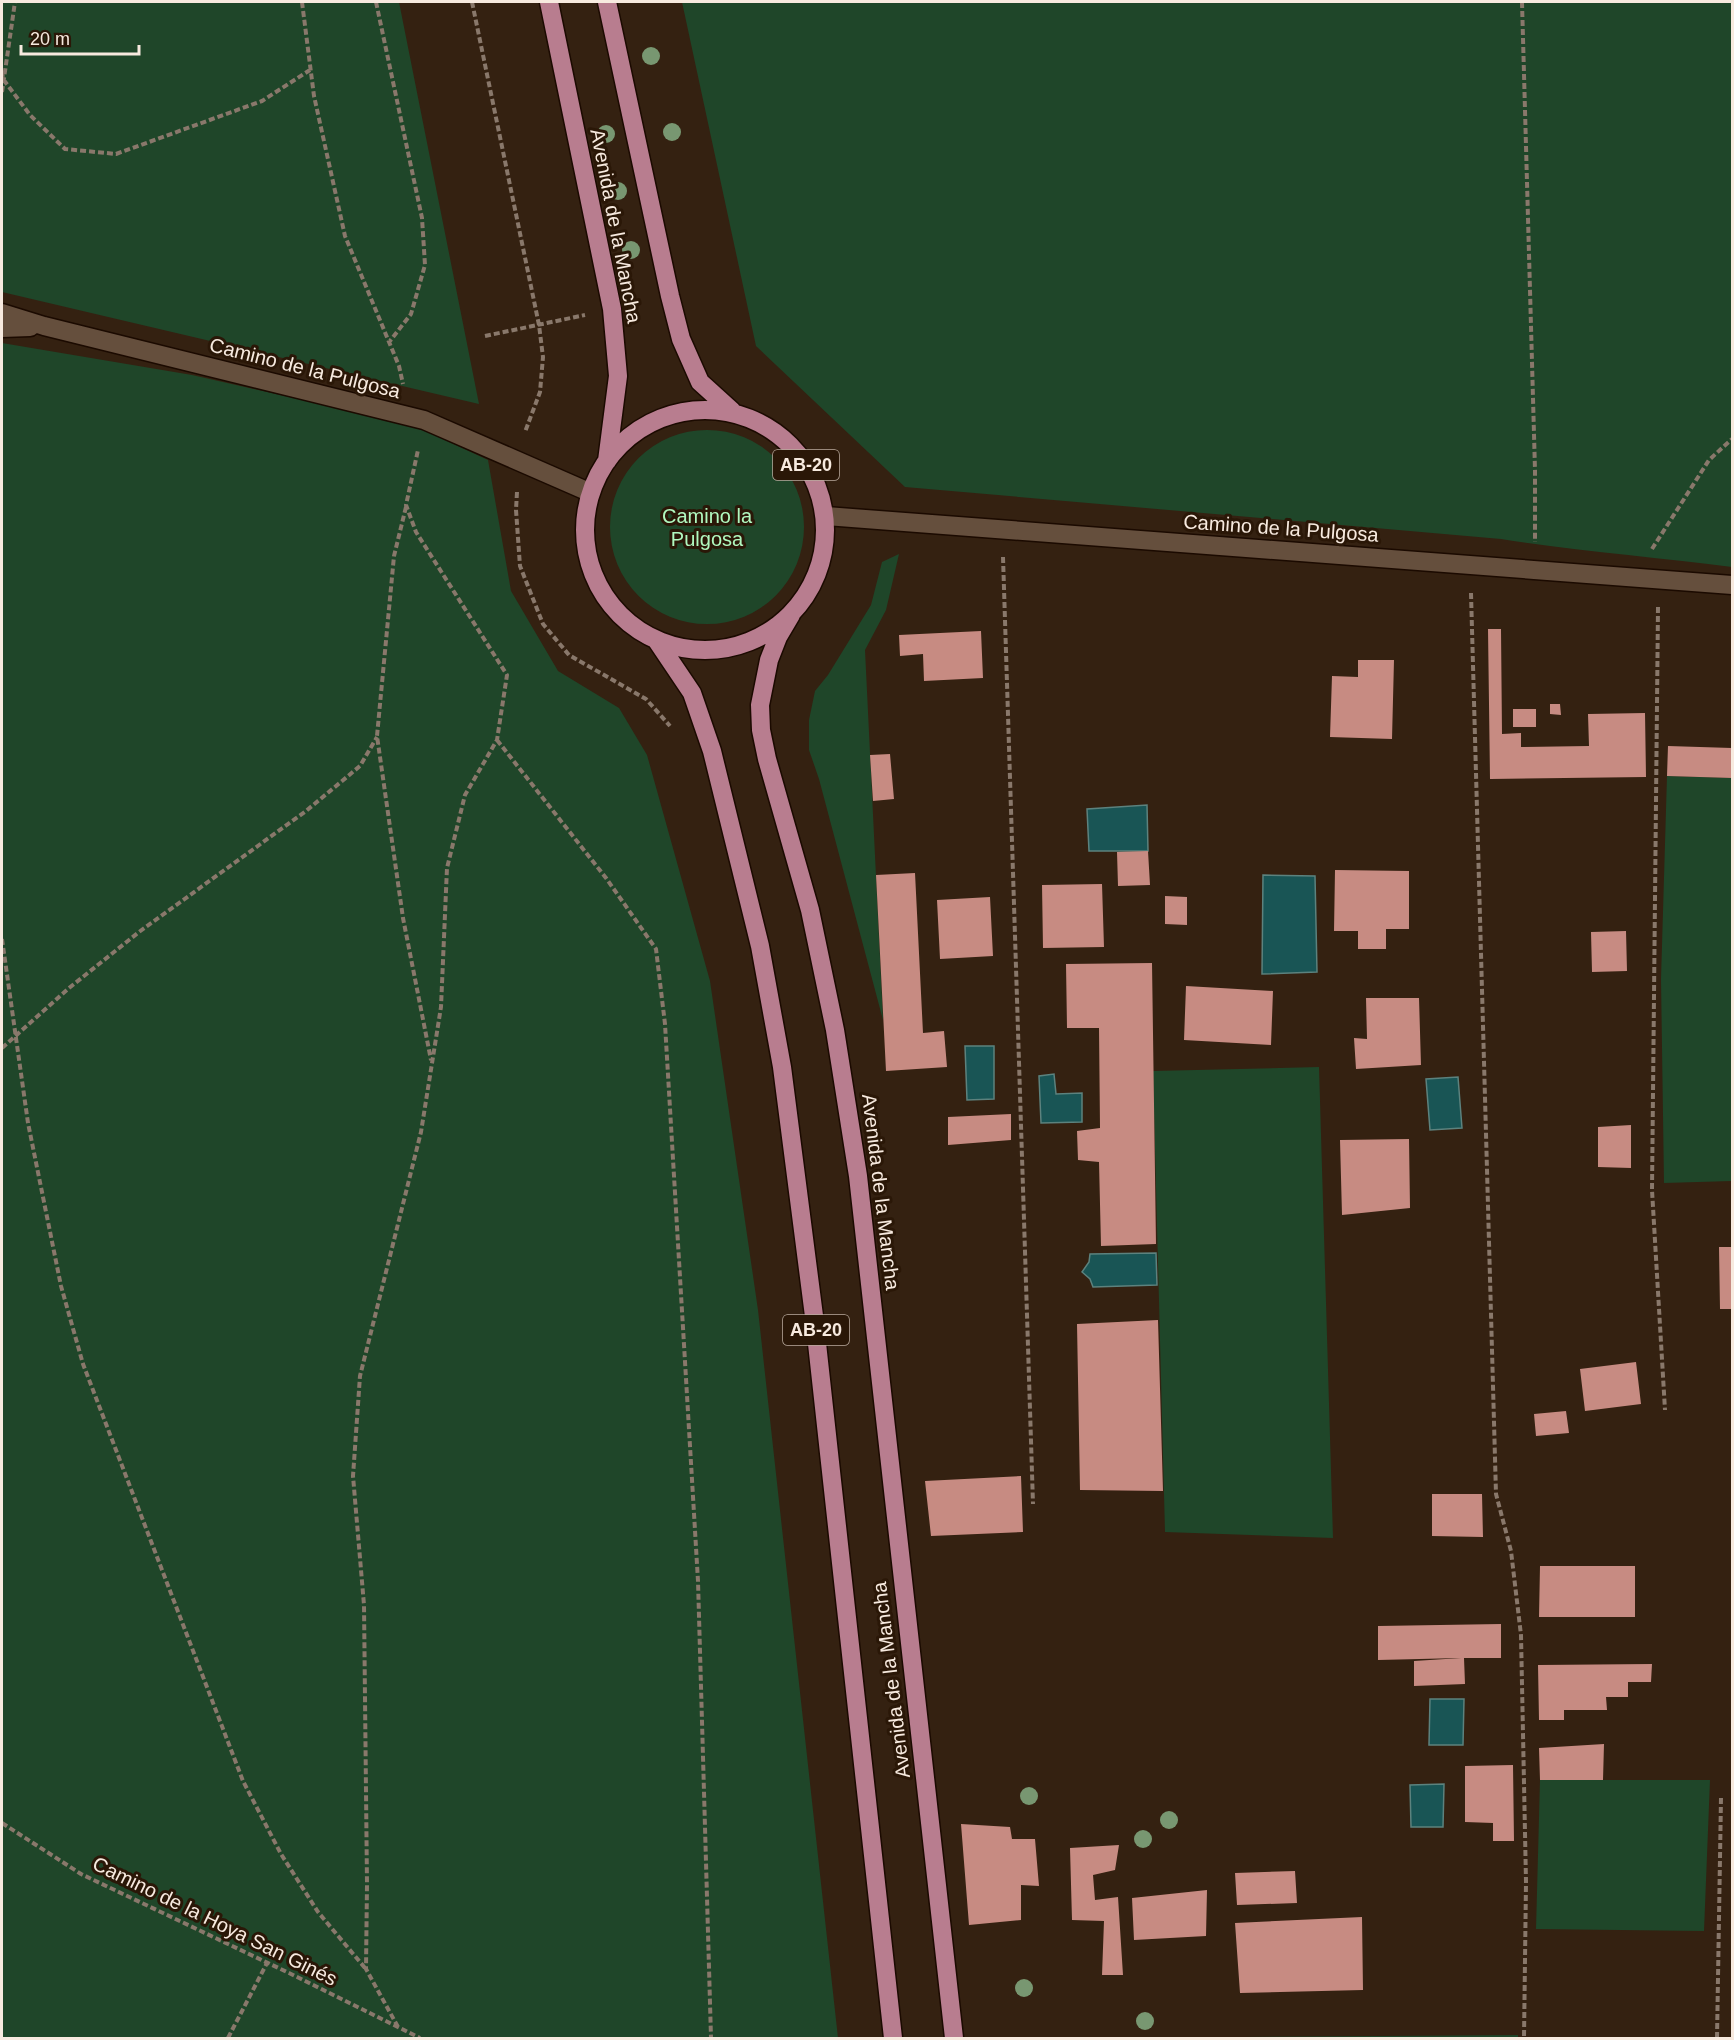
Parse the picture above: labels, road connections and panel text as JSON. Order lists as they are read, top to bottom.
{
  "streets": {
    "main road": ["Avenida de la Mancha", "AB-20"],
    "street": ["Camino de la Pulgosa"],
    "path": ["Camino de la Hoya San Ginés"]
  },
  "crossings": [
    ["Avenida de la Mancha", "AB-20"],
    ["Camino de la Pulgosa", "AB-20"]
  ],
  "parks": ["Camino la Pulgosa"],
  "scale_bar": "20 m"
}
